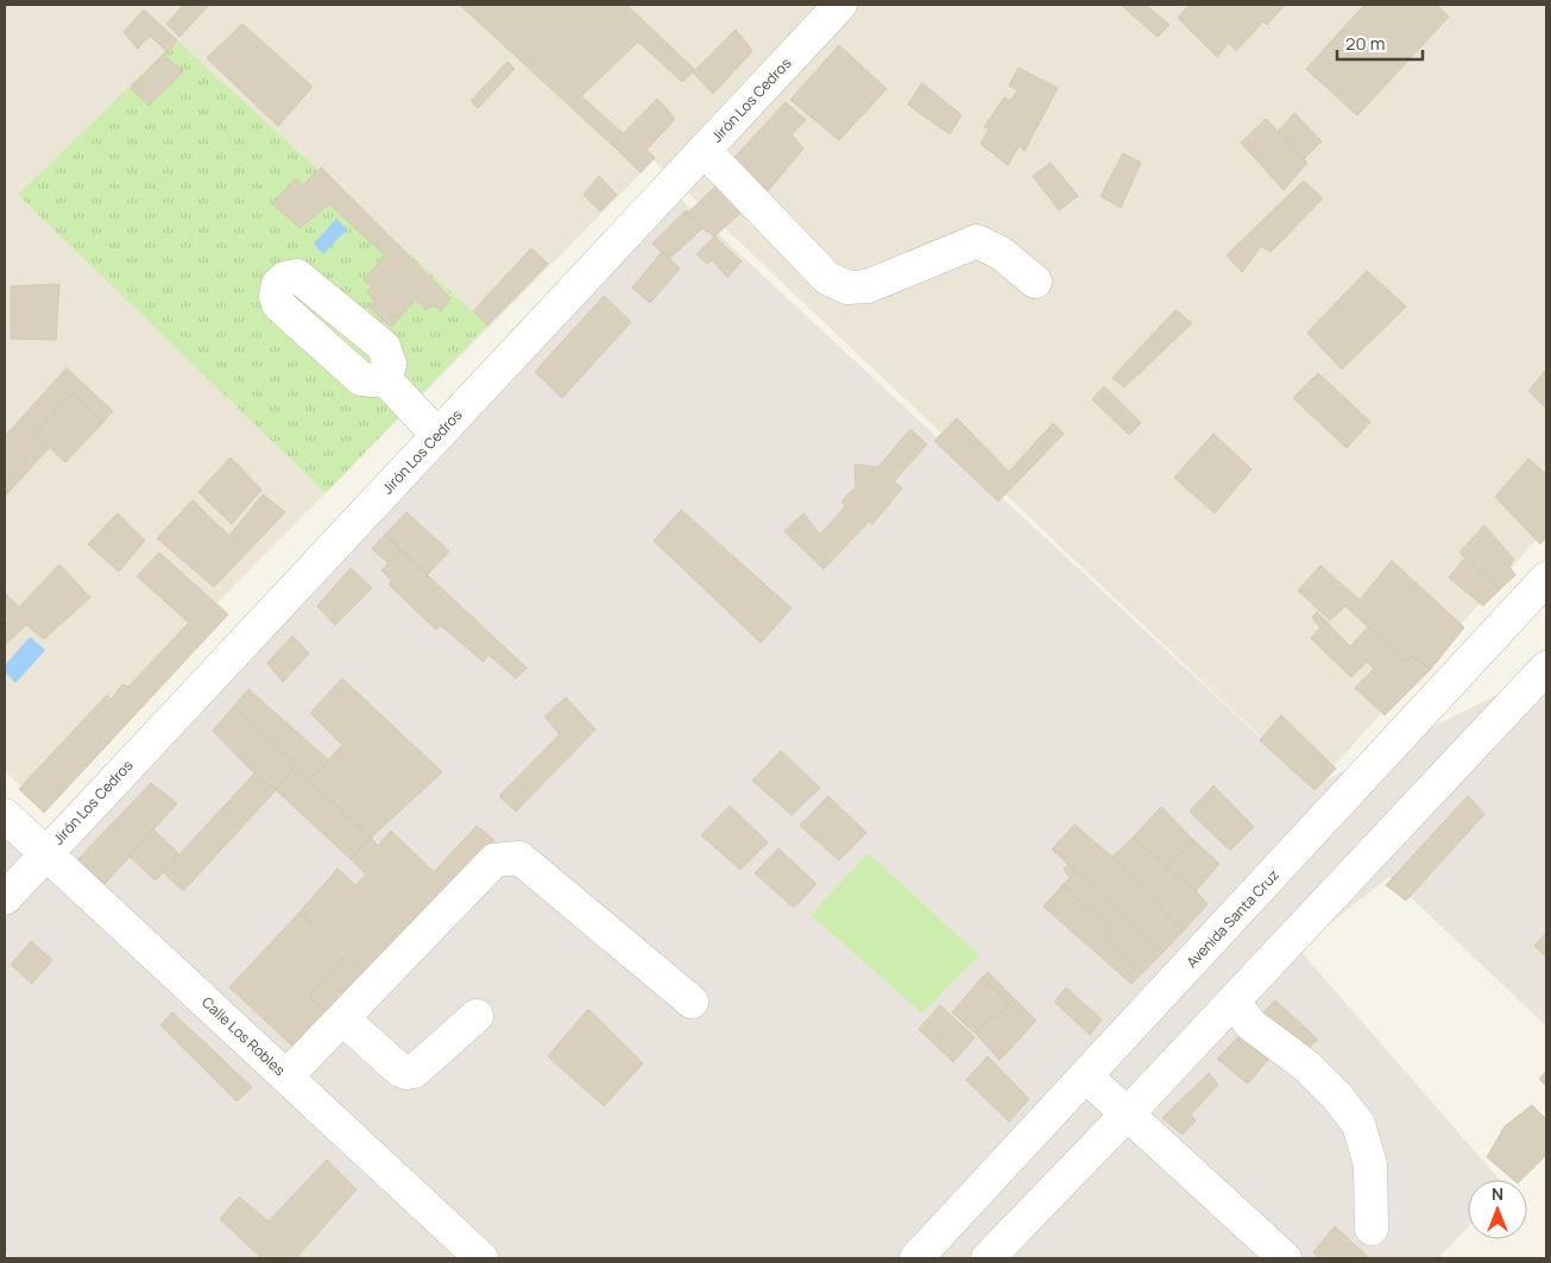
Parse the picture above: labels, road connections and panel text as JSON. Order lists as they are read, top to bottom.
{
  "streets": {
    "street": ["Jirón Los Cedros", "Avenida Santa Cruz", "Calle Los Robles"]
  },
  "crossings": [
    ["Jirón Los Cedros", "Calle Los Robles"]
  ],
  "scale_bar": "20 m",
  "north": "top"
}
